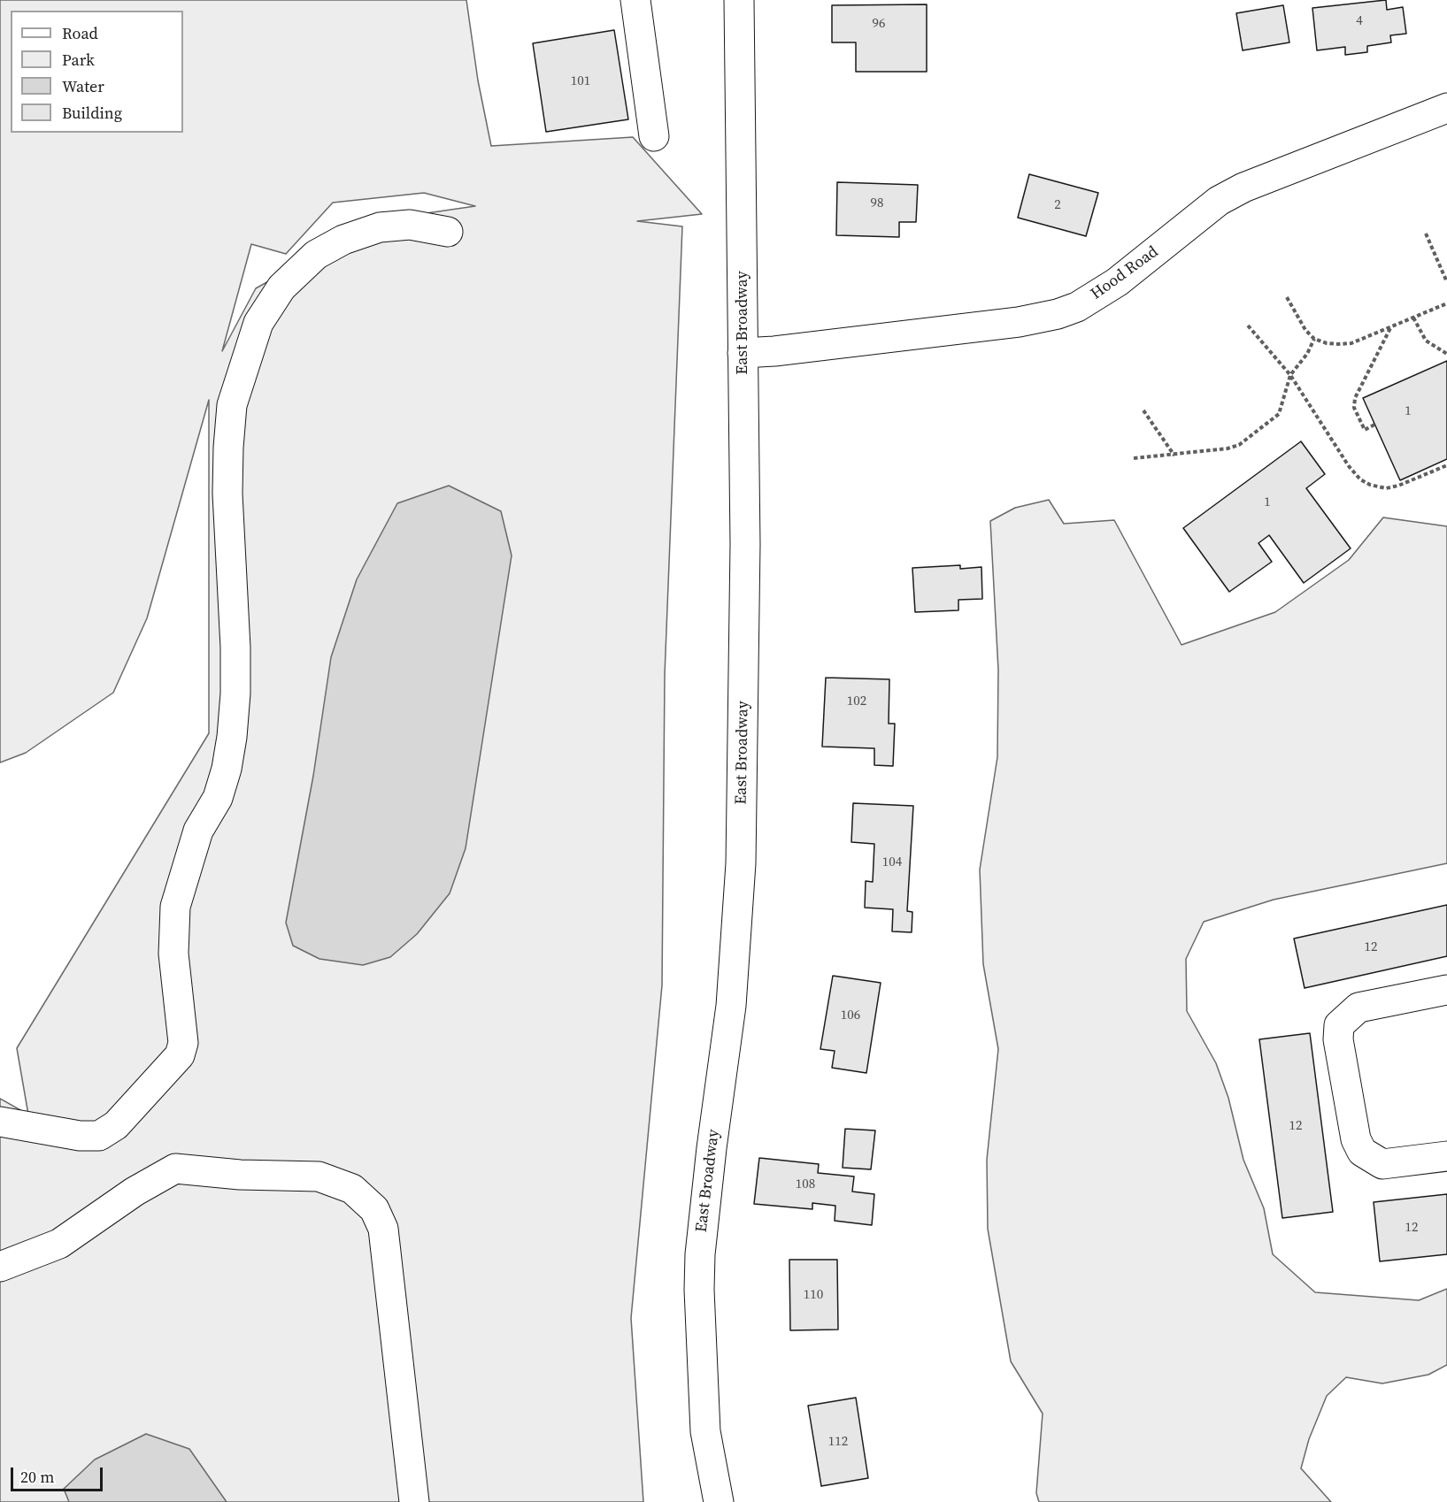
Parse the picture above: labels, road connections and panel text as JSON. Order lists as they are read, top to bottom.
{
  "streets": {
    "main road": ["Hood Road", "East Broadway"]
  },
  "crossings": [
    ["Hood Road", "East Broadway"]
  ],
  "house_numbers": [
    "4",
    "96",
    "101",
    "98",
    "2",
    "1",
    "1",
    "102",
    "104",
    "12",
    "106",
    "12",
    "108",
    "12",
    "110",
    "112"
  ],
  "legend": [
    "Road",
    "Park",
    "Water",
    "Building"
  ],
  "scale_bar": "20 m"
}
